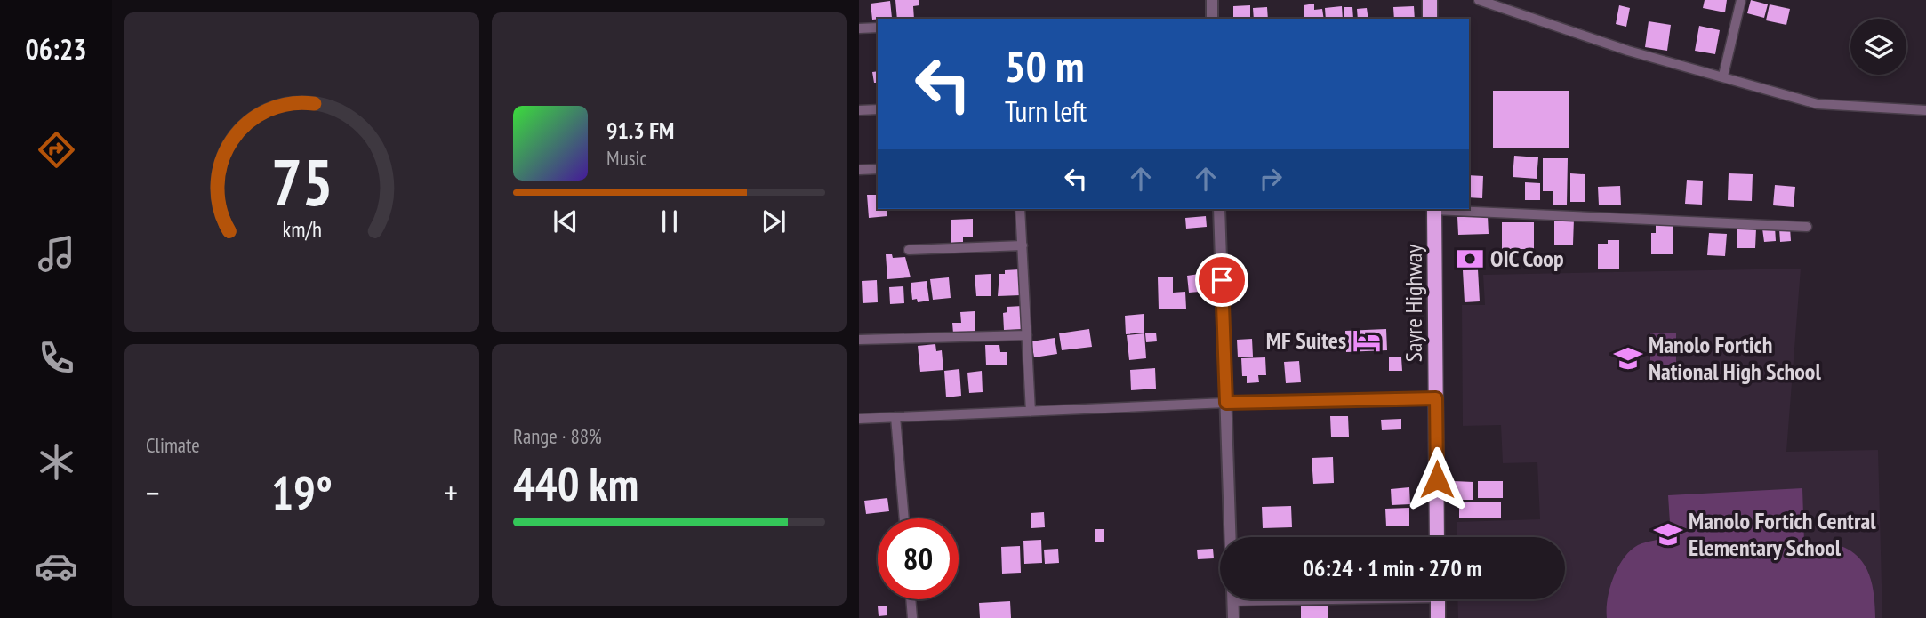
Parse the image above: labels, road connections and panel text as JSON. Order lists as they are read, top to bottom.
{
  "streets": {
    "highway": ["Sayre Highway"]
  },
  "places": {
    "bank": ["OIC Coop"],
    "hotel": ["MF Suites"],
    "school or university": ["Manolo Fortich National High School", "Manolo Fortich Central Elementary School"]
  },
  "page": {
    "tabs": "06:23",
    "turn": ["50 m", "Turn left"],
    "song": ["91.3 FM", "Music"],
    "tile": [
      "Climate",
      ["Range · 88%", "440 km"]
    ],
    "heat": ["−", "19°", "+"],
    "limit": "80",
    "trip": "06:24 · 1 min · 270 m",
    "gauge": ["75", "km/h"]
  }
}
